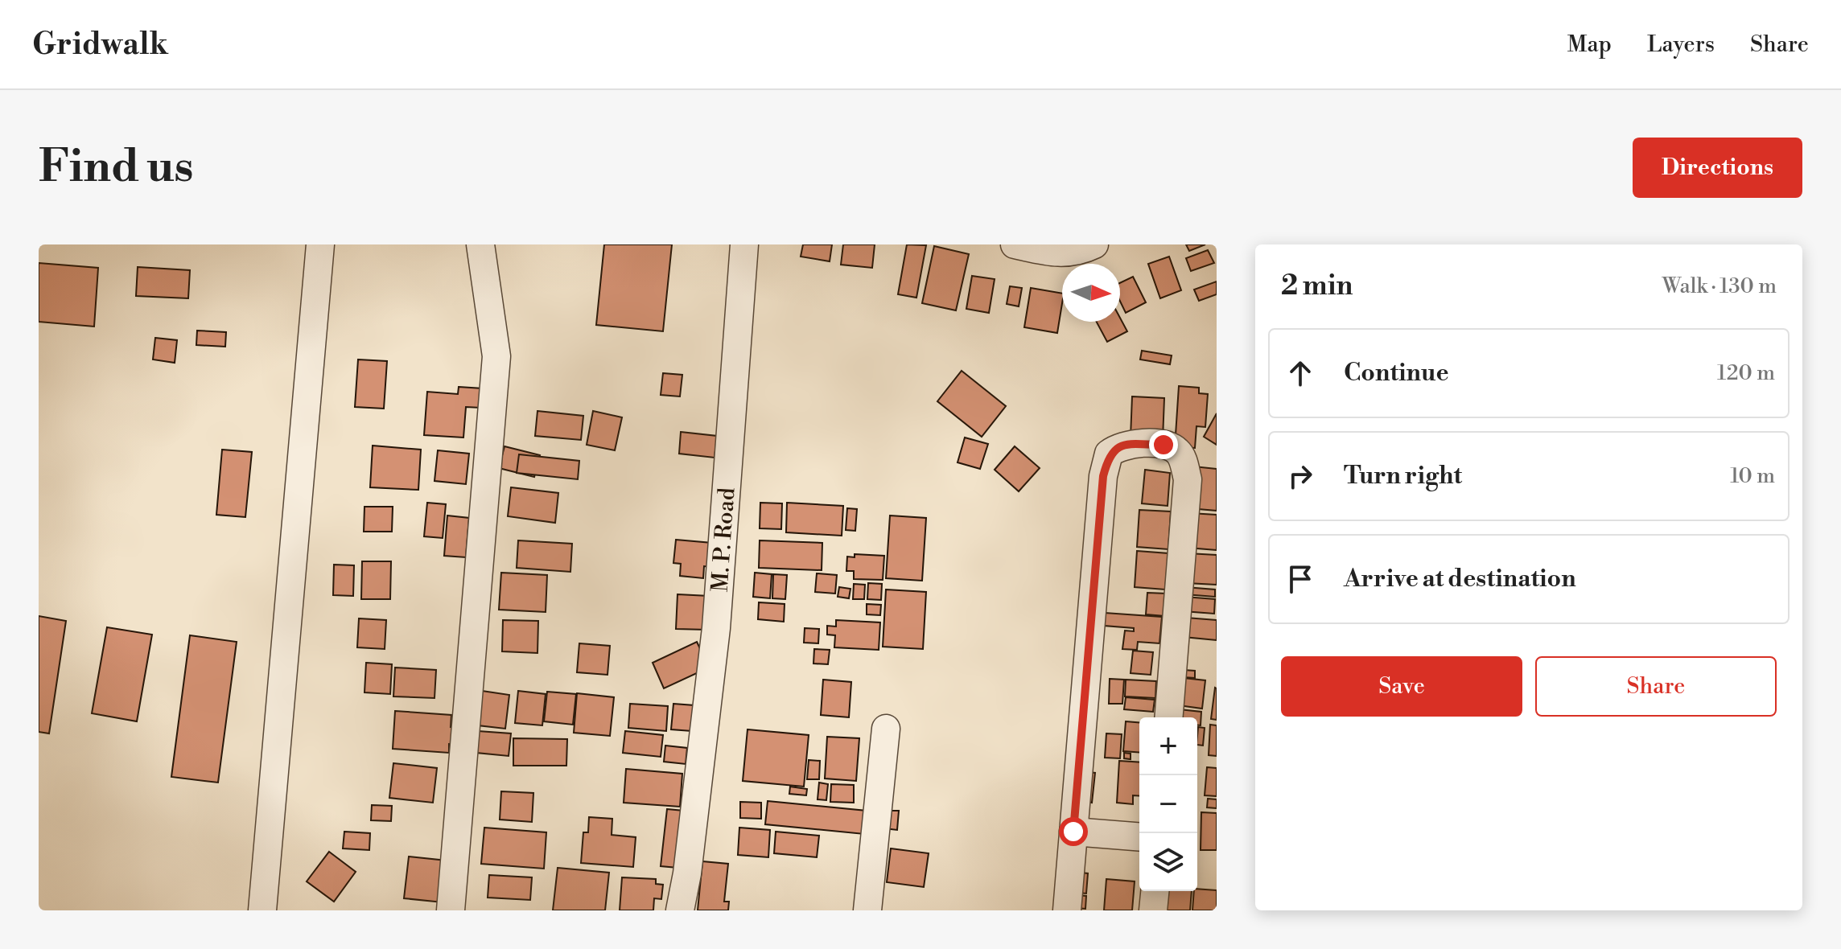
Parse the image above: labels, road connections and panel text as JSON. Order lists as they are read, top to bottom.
{
  "streets": {
    "street": ["M. P. Road"]
  },
  "north": "right",
  "page": {
    "header": "Gridwalk",
    "nav": ["Map", "Layers", "Share"],
    "buttons": [
      "Directions",
      ["Save", "Share"]
    ],
    "title": "Find us",
    "heading": ["2 min", "Walk · 130 m"],
    "list": [
      ["Continue", "120 m"],
      ["Turn right", "10 m"],
      "Arrive at destination"
    ],
    "map_buttons": ["+", "−"]
  }
}
